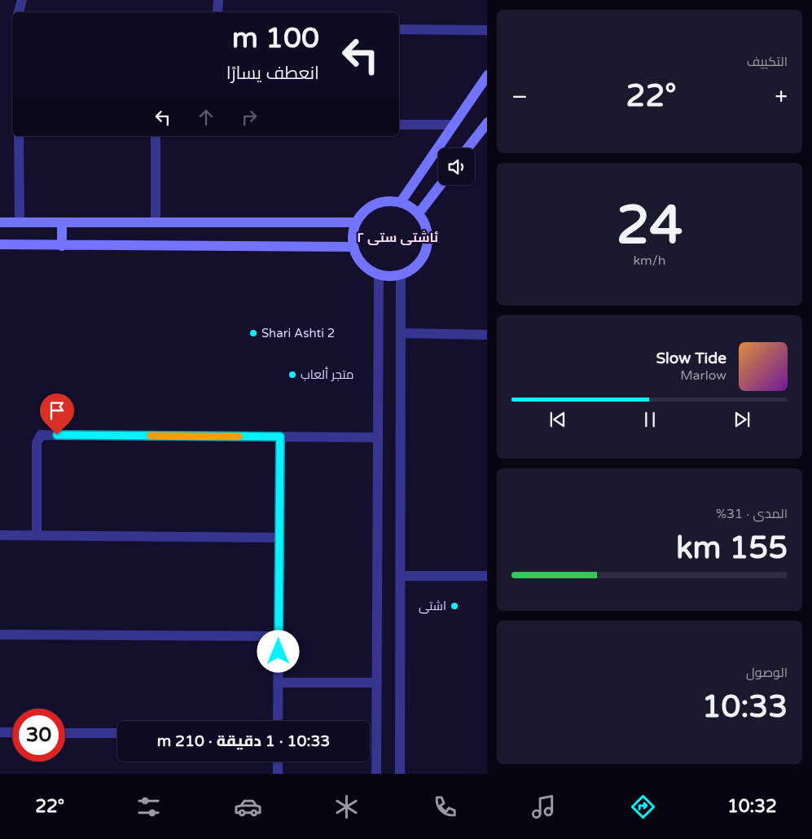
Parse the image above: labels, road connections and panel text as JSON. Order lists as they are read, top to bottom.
{
  "districts": ["ئاشتی ستی ٢"],
  "places": ["Shari Ashti 2", "متجر ألعاب", "اشتی"],
  "page": {
    "tile": [
      "التكييف",
      ["24", "km/h"],
      ["المدى · 31%", "155 km"],
      ["الوصول", "10:33"]
    ],
    "turn": ["100 m", "انعطف يسارًا"],
    "heat": ["−", "22°", "+"],
    "song": ["Slow Tide", "Marlow"],
    "limit": "30",
    "trip": "10:33 · 1 دقيقة · 210 m",
    "tabs": ["10:32", "22°"]
  }
}
